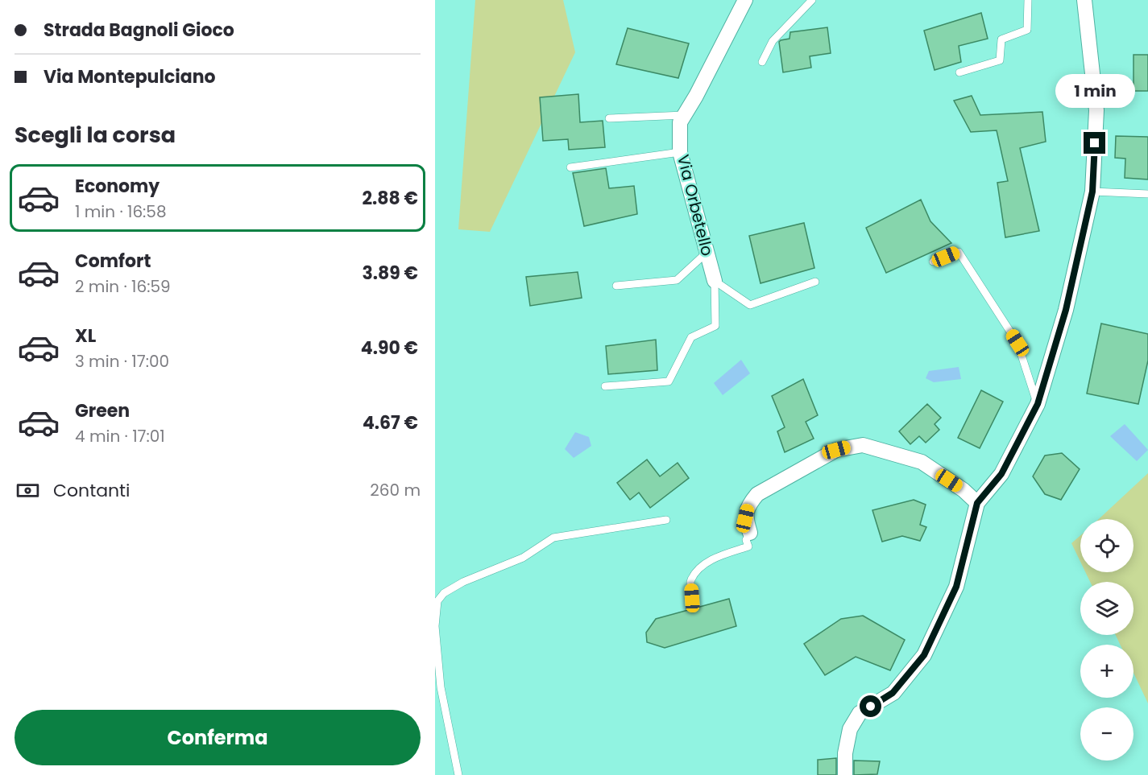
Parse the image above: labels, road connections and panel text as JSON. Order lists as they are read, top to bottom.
{
  "streets": {
    "street": ["Via Orbetello"]
  },
  "page": {
    "banner": ["Strada Bagnoli Gioco", "Via Montepulciano"],
    "bubble": "1 min",
    "heading": "Scegli la corsa",
    "list": [
      {
        "name": "Economy",
        "note": "1 min · 16:58",
        "value": "2.88 €"
      },
      {
        "name": "Comfort",
        "note": "2 min · 16:59",
        "value": "3.89 €"
      },
      {
        "name": "XL",
        "note": "3 min · 17:00",
        "value": "4.90 €"
      },
      {
        "name": "Green",
        "note": "4 min · 17:01",
        "value": "4.67 €"
      }
    ],
    "pay": ["Contanti", "260 m"],
    "map_buttons": ["+", "−"],
    "buttons": "Conferma"
  }
}
